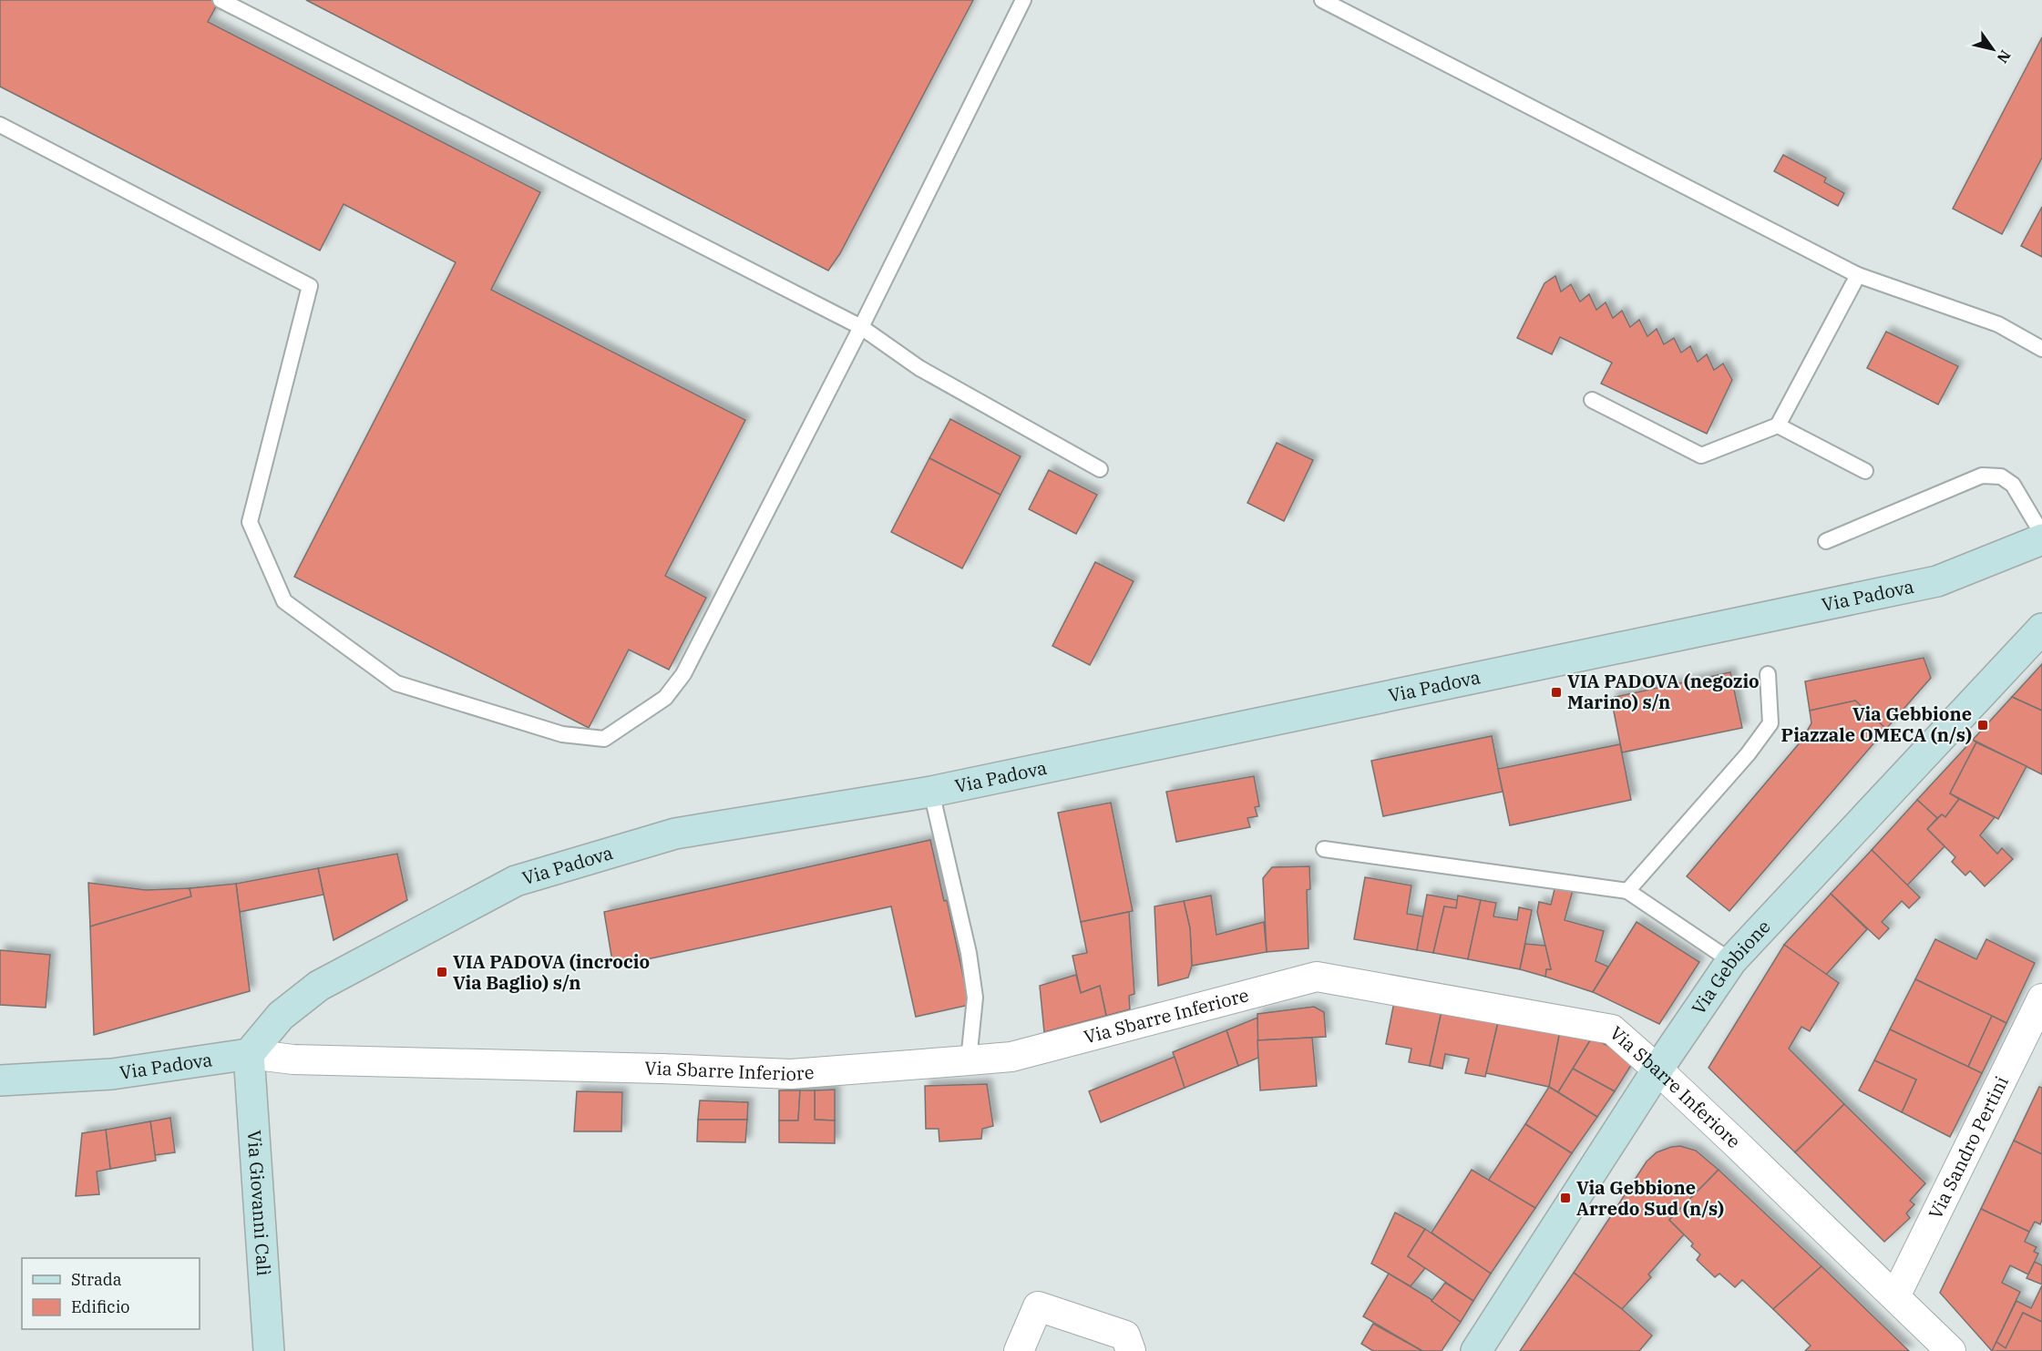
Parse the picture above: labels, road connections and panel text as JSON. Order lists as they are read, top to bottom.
{
  "streets": {
    "street": [
      "Via Padova",
      "Via Gebbione",
      "Via Sbarre Inferiore",
      "Via Sandro Pertini",
      "Via Giovanni Calì"
    ]
  },
  "crossings": [
    ["Via Padova", "Via Sbarre Inferiore"],
    ["Via Padova", "Via Giovanni Calì"],
    ["Via Gebbione", "Via Sbarre Inferiore"],
    ["Via Sbarre Inferiore", "Via Sandro Pertini"],
    ["Via Sbarre Inferiore", "Via Giovanni Calì"]
  ],
  "places": {
    "transit": [
      "VIA PADOVA (negozio Marino) s/n",
      "Via Gebbione Piazzale OMECA (n/s)",
      "VIA PADOVA (incrocio Via Baglio) s/n",
      "Via Gebbione Arredo Sud (n/s)"
    ]
  },
  "legend": ["Strada", "Edificio"],
  "north": "bottom right"
}
